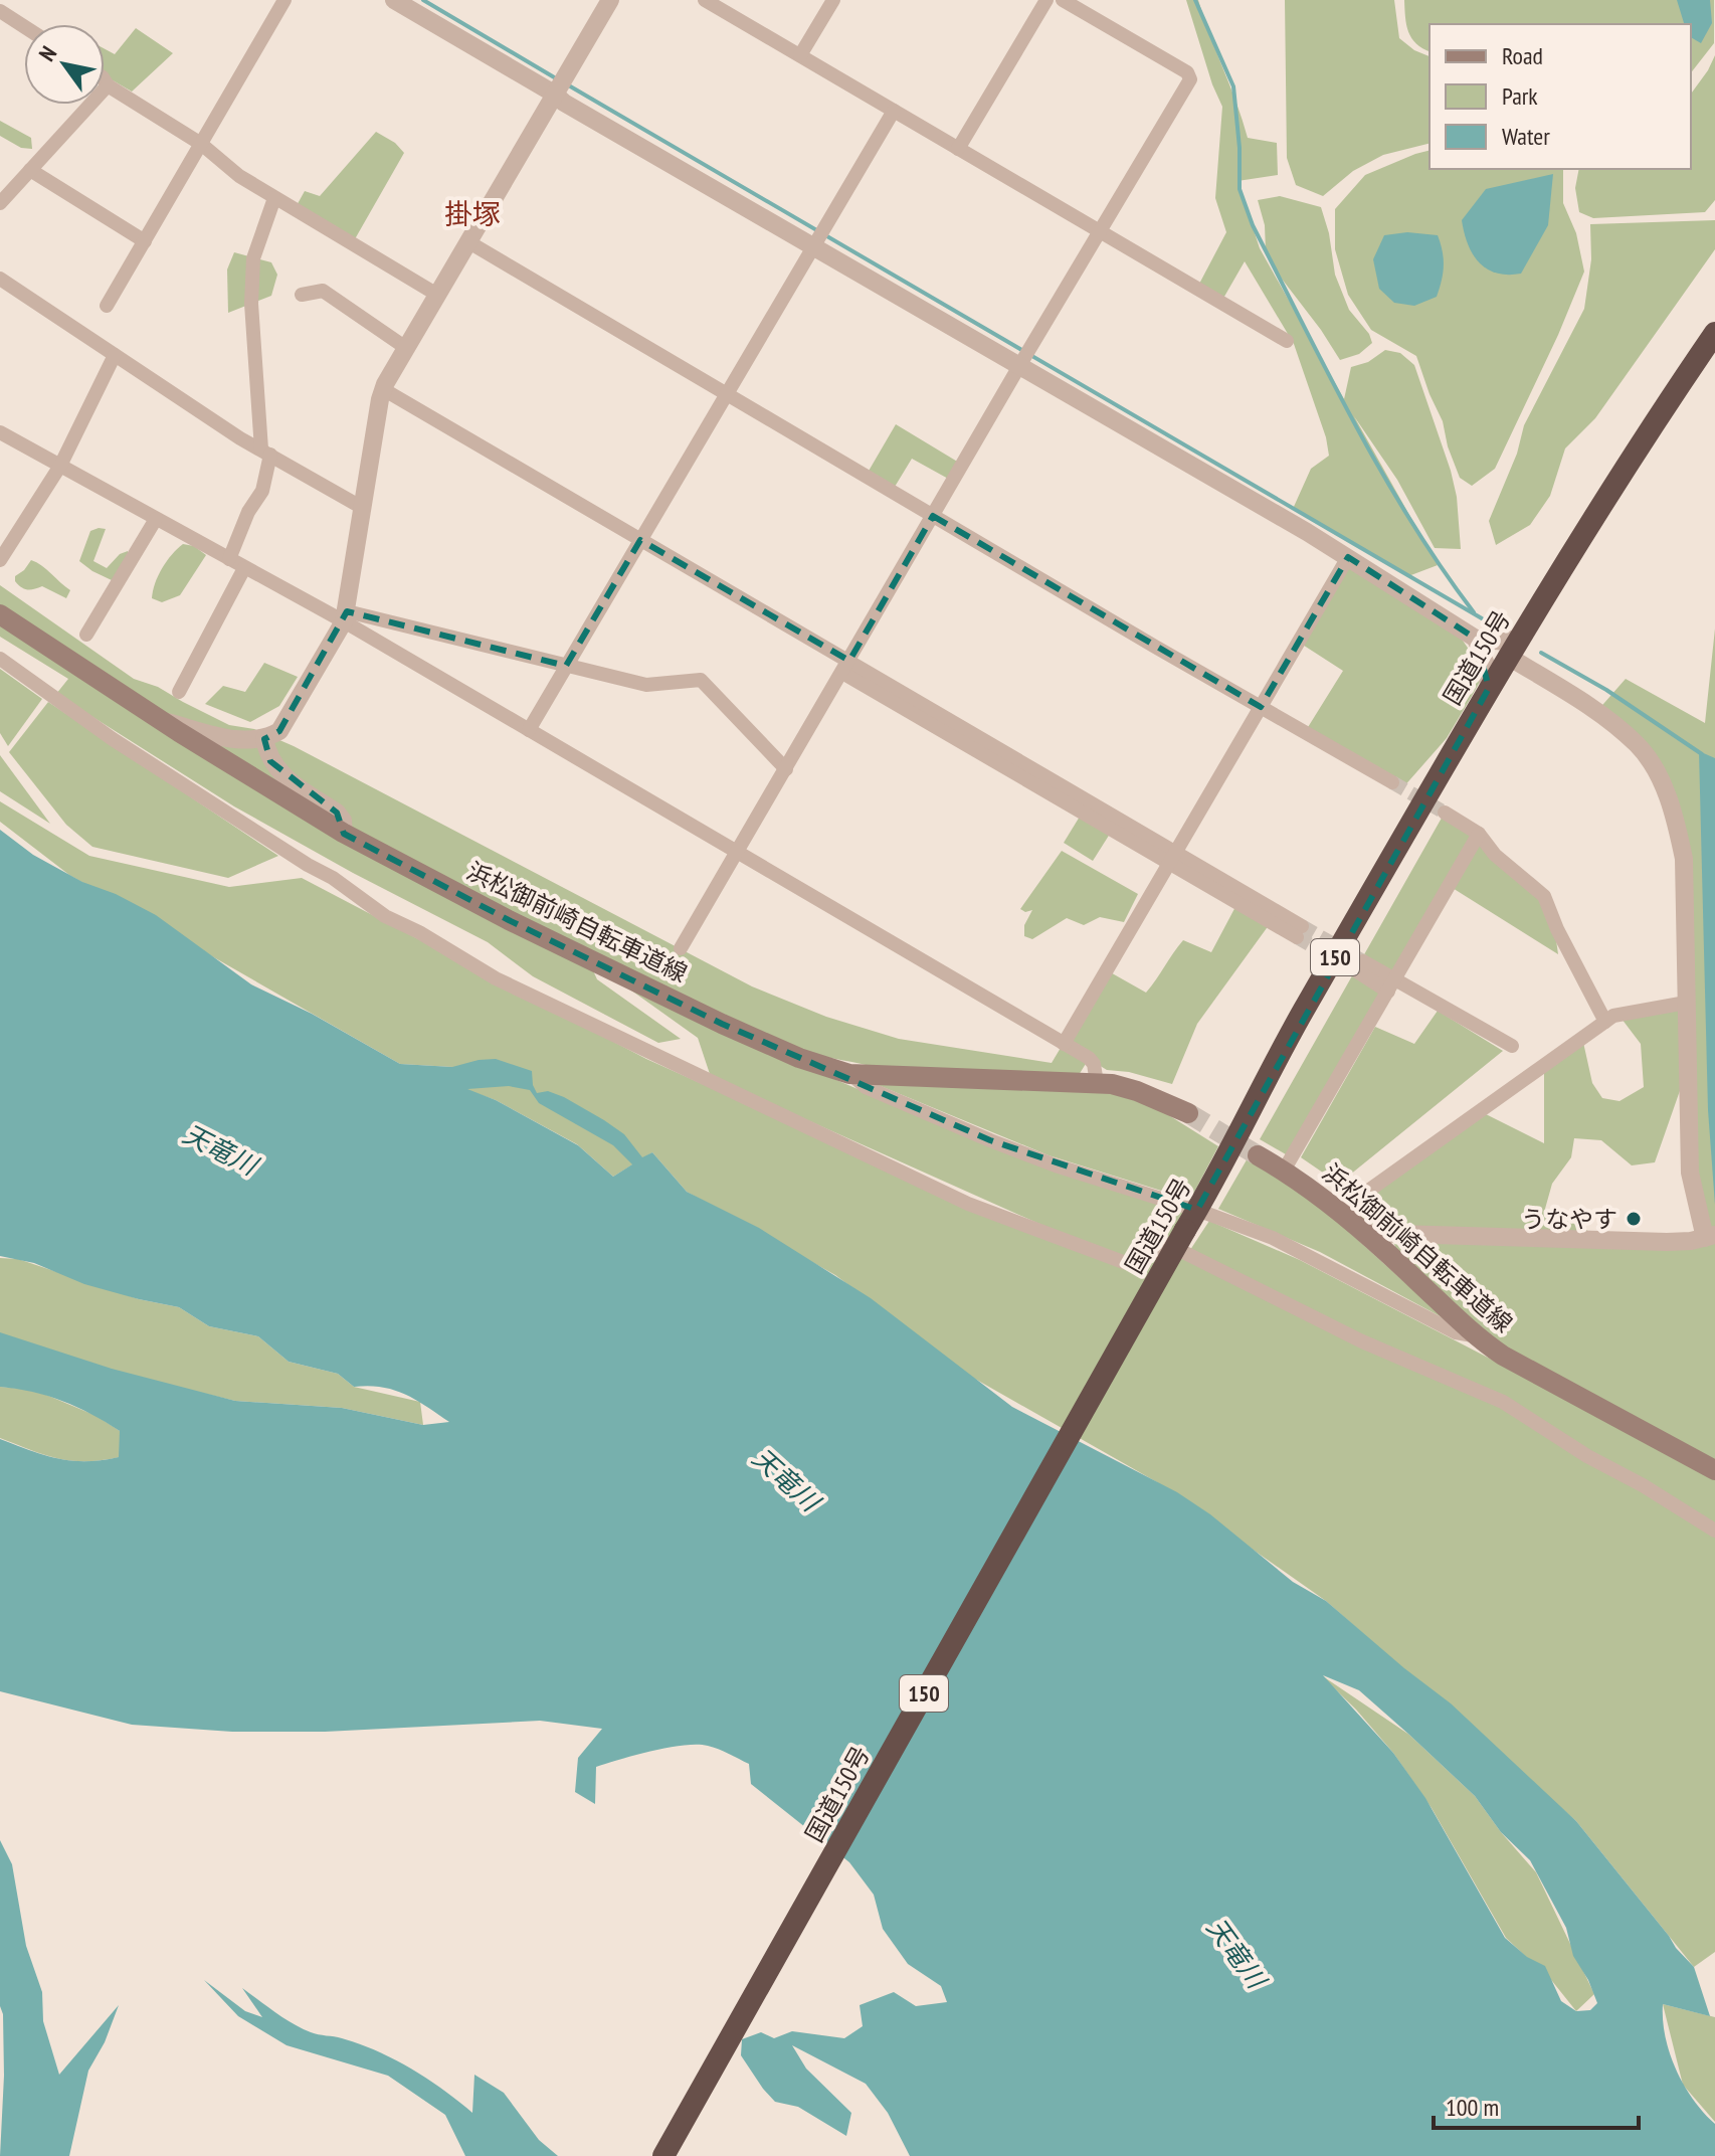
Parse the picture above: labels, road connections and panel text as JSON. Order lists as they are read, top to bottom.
{
  "streets": {
    "highway": ["国道150号", "150"],
    "main road": ["浜松御前崎自転車道線"]
  },
  "districts": ["掛塚"],
  "water": ["天竜川"],
  "places": ["うなやす"],
  "legend": ["Road", "Park", "Water"],
  "scale_bar": "100 m",
  "north": "top left"
}
